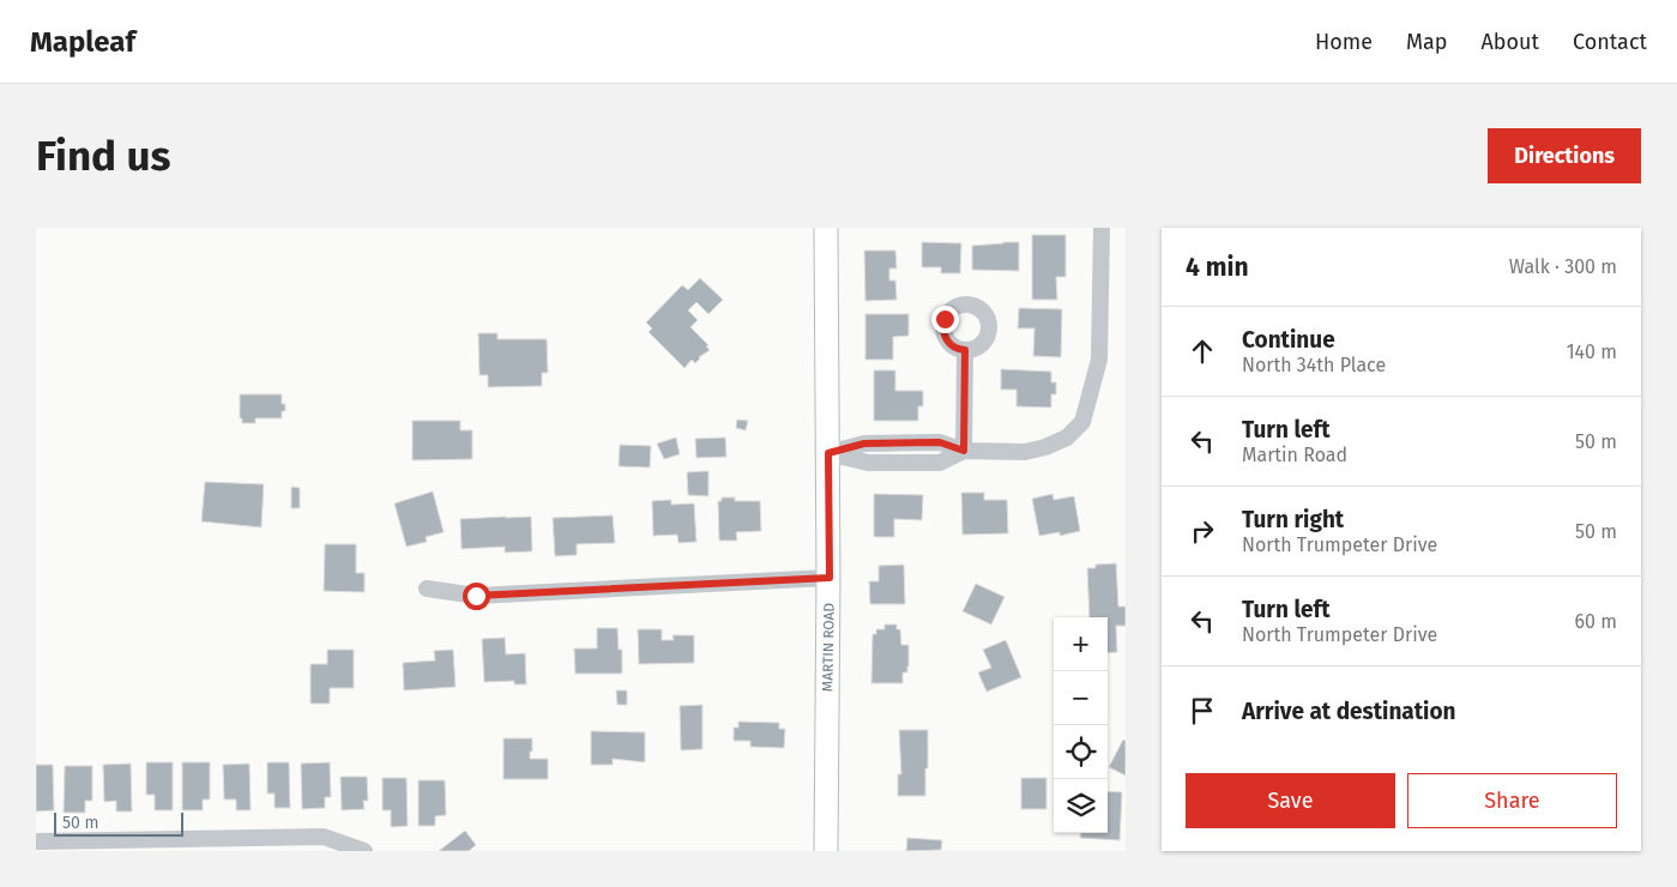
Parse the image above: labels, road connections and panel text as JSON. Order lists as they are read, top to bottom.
{
  "streets": {
    "street": ["MARTIN ROAD"]
  },
  "scale_bar": "50 m",
  "page": {
    "header": "Mapleaf",
    "nav": [
      "Home",
      "Map",
      "About",
      "Contact"
    ],
    "buttons": [
      "Directions",
      ["Save", "Share"]
    ],
    "title": "Find us",
    "heading": ["4 min", "Walk · 300 m"],
    "list": [
      ["Continue", "North 34th Place", "140 m"],
      ["Turn left", "Martin Road", "50 m"],
      ["Turn right", "North Trumpeter Drive", "50 m"],
      ["Turn left", "North Trumpeter Drive", "60 m"],
      "Arrive at destination"
    ],
    "map_buttons": ["+", "−"],
    "scale": "50 m"
  }
}
